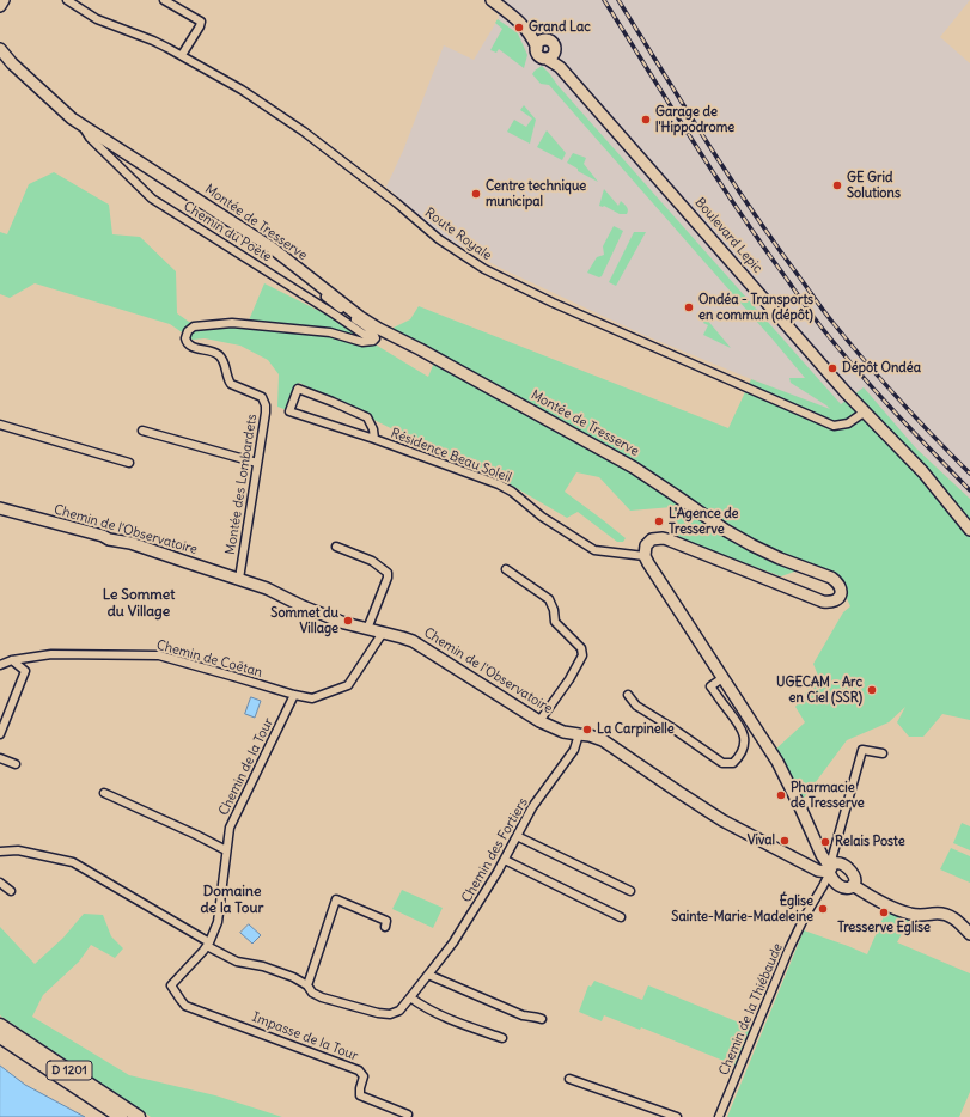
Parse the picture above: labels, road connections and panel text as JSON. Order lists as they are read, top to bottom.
{
  "streets": {
    "main road": ["D 1201"],
    "street": [
      "Montée de Tresserve",
      "Chemin du Poète",
      "Route Royale",
      "Boulevard Lepic",
      "Résidence Beau Soleil",
      "Montée des Lombardets",
      "Chemin de l'Observatoire",
      "Chemin de Coëtan",
      "Chemin de la Tour",
      "Chemin des Fortiers",
      "Chemin de la Thiébaude",
      "Impasse de la Tour"
    ]
  },
  "crossings": [
    ["Montée de Tresserve", "Chemin du Poète"],
    ["Montée de Tresserve", "Résidence Beau Soleil"],
    ["Chemin du Poète", "Montée des Lombardets"],
    ["Route Royale", "Boulevard Lepic"],
    ["Montée des Lombardets", "Chemin de l'Observatoire"],
    ["Chemin de l'Observatoire", "Chemin de Coëtan"],
    ["Chemin de l'Observatoire", "Chemin des Fortiers"],
    ["Chemin de l'Observatoire", "Chemin de la Thiébaude"],
    ["Chemin de Coëtan", "Chemin de la Tour"],
    ["Chemin de la Tour", "Chemin des Fortiers"],
    ["Chemin de la Tour", "Impasse de la Tour"]
  ],
  "districts": ["Le Sommet du Village", "Domaine de la Tour"],
  "places": [
    "Grand Lac",
    "Garage de l'Hippodrome",
    "GE Grid Solutions",
    "Centre technique municipal",
    "Ondéa - Transports en commun (dépôt)",
    "Dépôt Ondéa",
    "L'Agence de Tresserve",
    "Sommet du Village",
    "UGECAM - Arc en Ciel (SSR)",
    "La Carpinelle",
    "Pharmacie de Tresserve",
    "Vival",
    "Relais Poste",
    "Église Sainte-Marie-Madeleine",
    "Tresserve Eglise"
  ]
}
